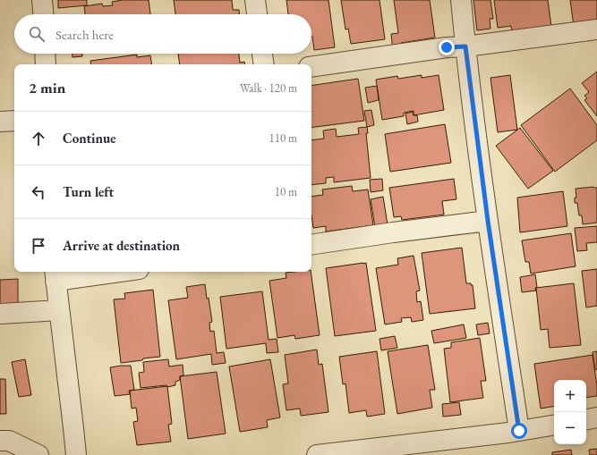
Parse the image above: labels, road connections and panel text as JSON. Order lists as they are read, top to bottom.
{
  "page": {
    "search": "Search here",
    "heading": ["2 min", "Walk · 120 m"],
    "list": [
      ["Continue", "110 m"],
      ["Turn left", "10 m"],
      "Arrive at destination"
    ],
    "map_buttons": ["+", "−"]
  }
}
